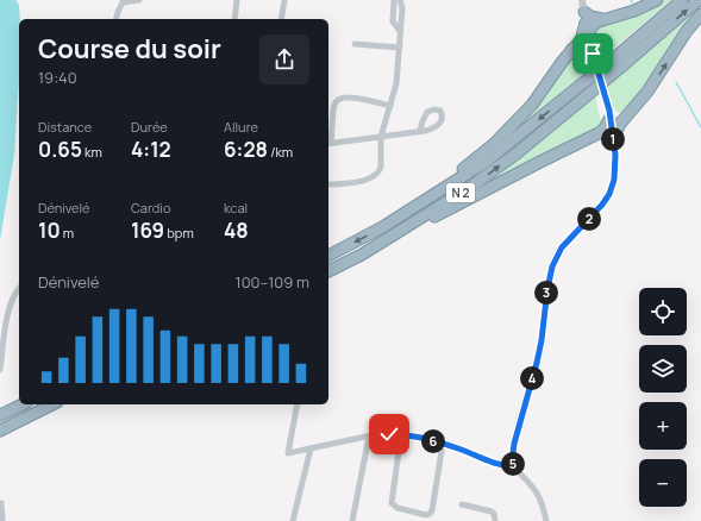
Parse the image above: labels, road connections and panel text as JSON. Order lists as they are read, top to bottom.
{
  "streets": {
    "highway": ["N 2"]
  },
  "page": {
    "heading": ["Course du soir", "19:40"],
    "stats": [
      ["Distance", "0.65 km"],
      ["Durée", "4:12"],
      ["Allure", "6:28 /km"],
      ["Dénivelé", "10 m"],
      ["Cardio", "169 bpm"],
      ["kcal", "48"]
    ],
    "pins": [
      "1",
      "2",
      "3",
      "4",
      "6",
      "5"
    ],
    "chart": ["Dénivelé", "100–109 m"],
    "map_buttons": ["+", "−"]
  }
}
